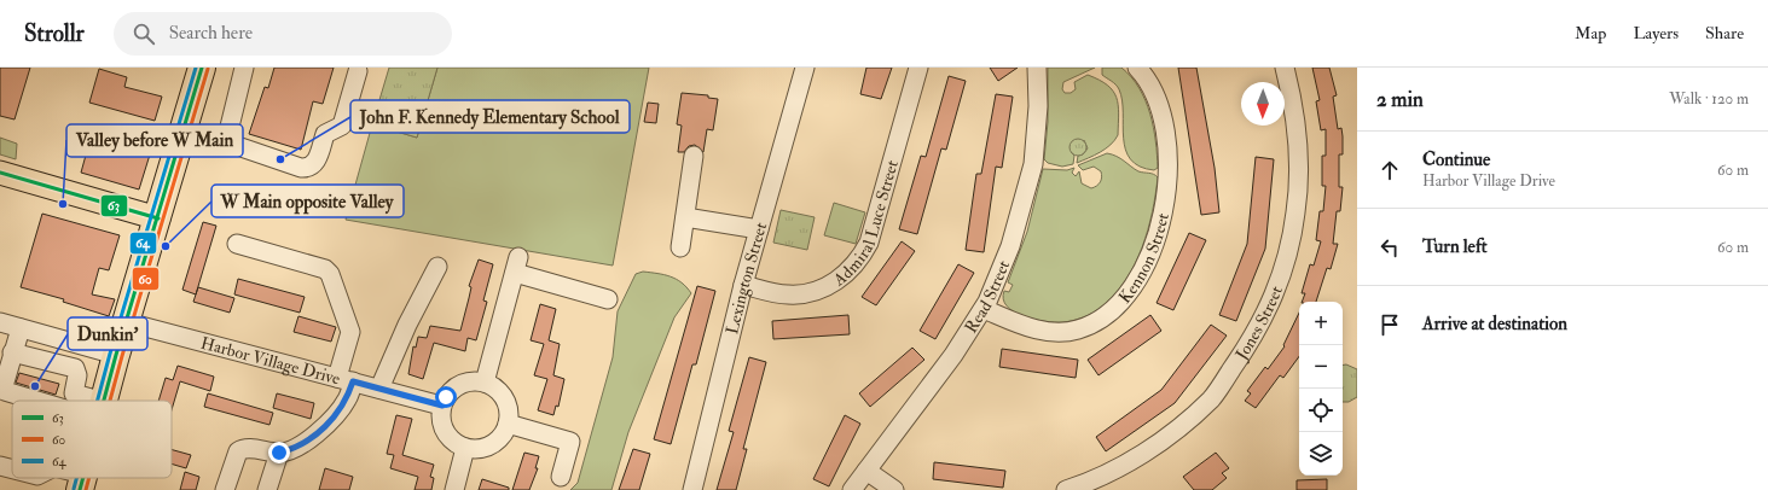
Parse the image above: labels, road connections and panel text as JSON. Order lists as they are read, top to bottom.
{
  "streets": {
    "street": [
      "Admiral Luce Street",
      "Kennon Street",
      "Lexington Street",
      "Read Street",
      "Jones Street",
      "Harbor Village Drive"
    ]
  },
  "crossings": [
    ["Admiral Luce Street", "Lexington Street"],
    ["Kennon Street", "Read Street"]
  ],
  "places": [
    "John F. Kennedy Elementary School",
    "Valley before W Main",
    "W Main opposite Valley",
    "Dunkin'"
  ],
  "lines": ["transit line 63", "transit line 64", "transit line 60"],
  "legend": ["63", "60", "64"],
  "north": "bottom",
  "page": {
    "header": "Strollr",
    "search": "Search here",
    "nav": ["Map", "Layers", "Share"],
    "heading": ["2 min", "Walk · 120 m"],
    "list": [
      ["Continue", "Harbor Village Drive", "60 m"],
      ["Turn left", "60 m"],
      "Arrive at destination"
    ],
    "map_buttons": ["+", "−"]
  }
}
